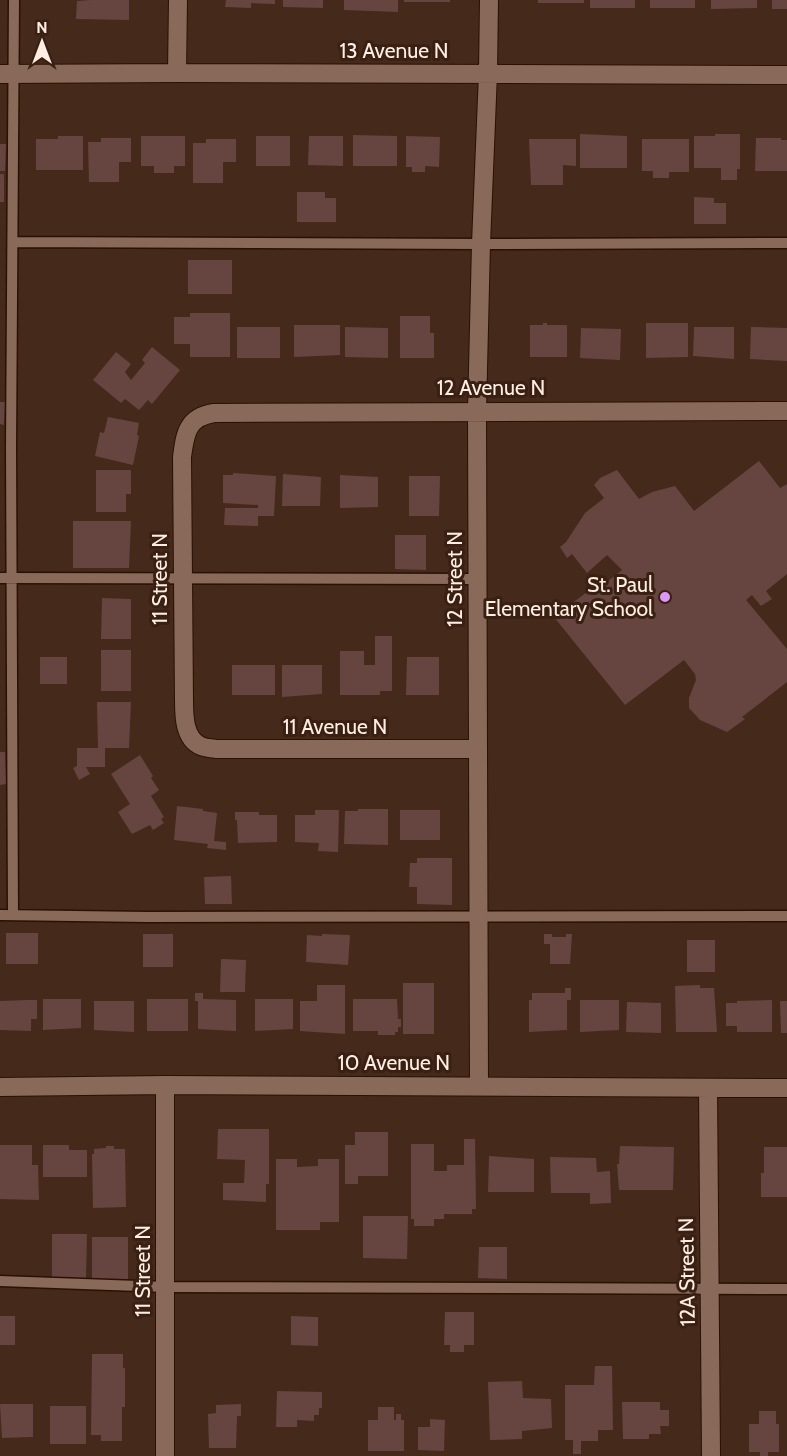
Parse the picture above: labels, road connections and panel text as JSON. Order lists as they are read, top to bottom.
{
  "streets": {
    "street": [
      "13 Avenue N",
      "12 Avenue N",
      "11 Street N",
      "12 Street N",
      "11 Avenue N",
      "10 Avenue N",
      "12A Street N"
    ]
  },
  "crossings": [
    ["13 Avenue N", "12 Street N"],
    ["12 Avenue N", "11 Street N"],
    ["12 Avenue N", "12 Street N"],
    ["11 Street N", "11 Avenue N"],
    ["11 Street N", "10 Avenue N"],
    ["12 Street N", "11 Avenue N"],
    ["12 Street N", "10 Avenue N"],
    ["10 Avenue N", "12A Street N"]
  ],
  "places": ["St. Paul Elementary School"],
  "north": "top"
}
